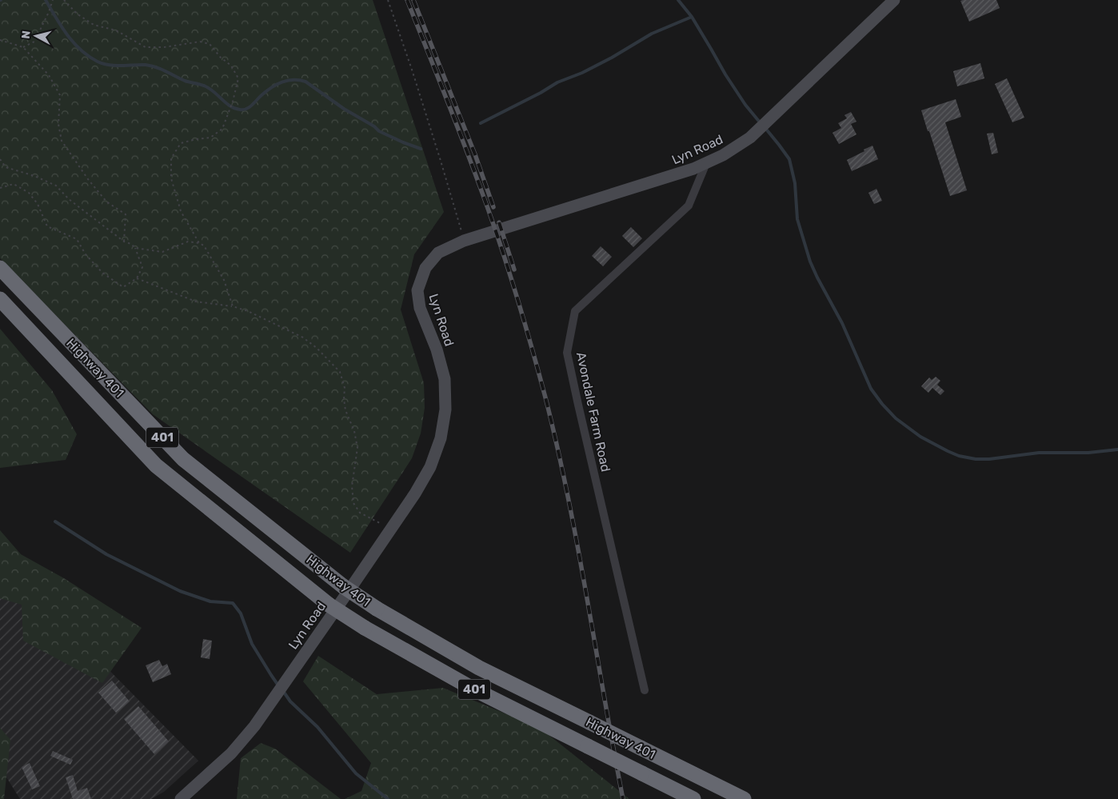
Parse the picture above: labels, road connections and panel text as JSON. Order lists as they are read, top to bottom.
{
  "streets": {
    "highway": ["Highway 401", "401"],
    "main road": ["Lyn Road"],
    "street": ["Avondale Farm Road"]
  },
  "crossings": [
    ["Lyn Road", "Avondale Farm Road"]
  ],
  "north": "left"
}
